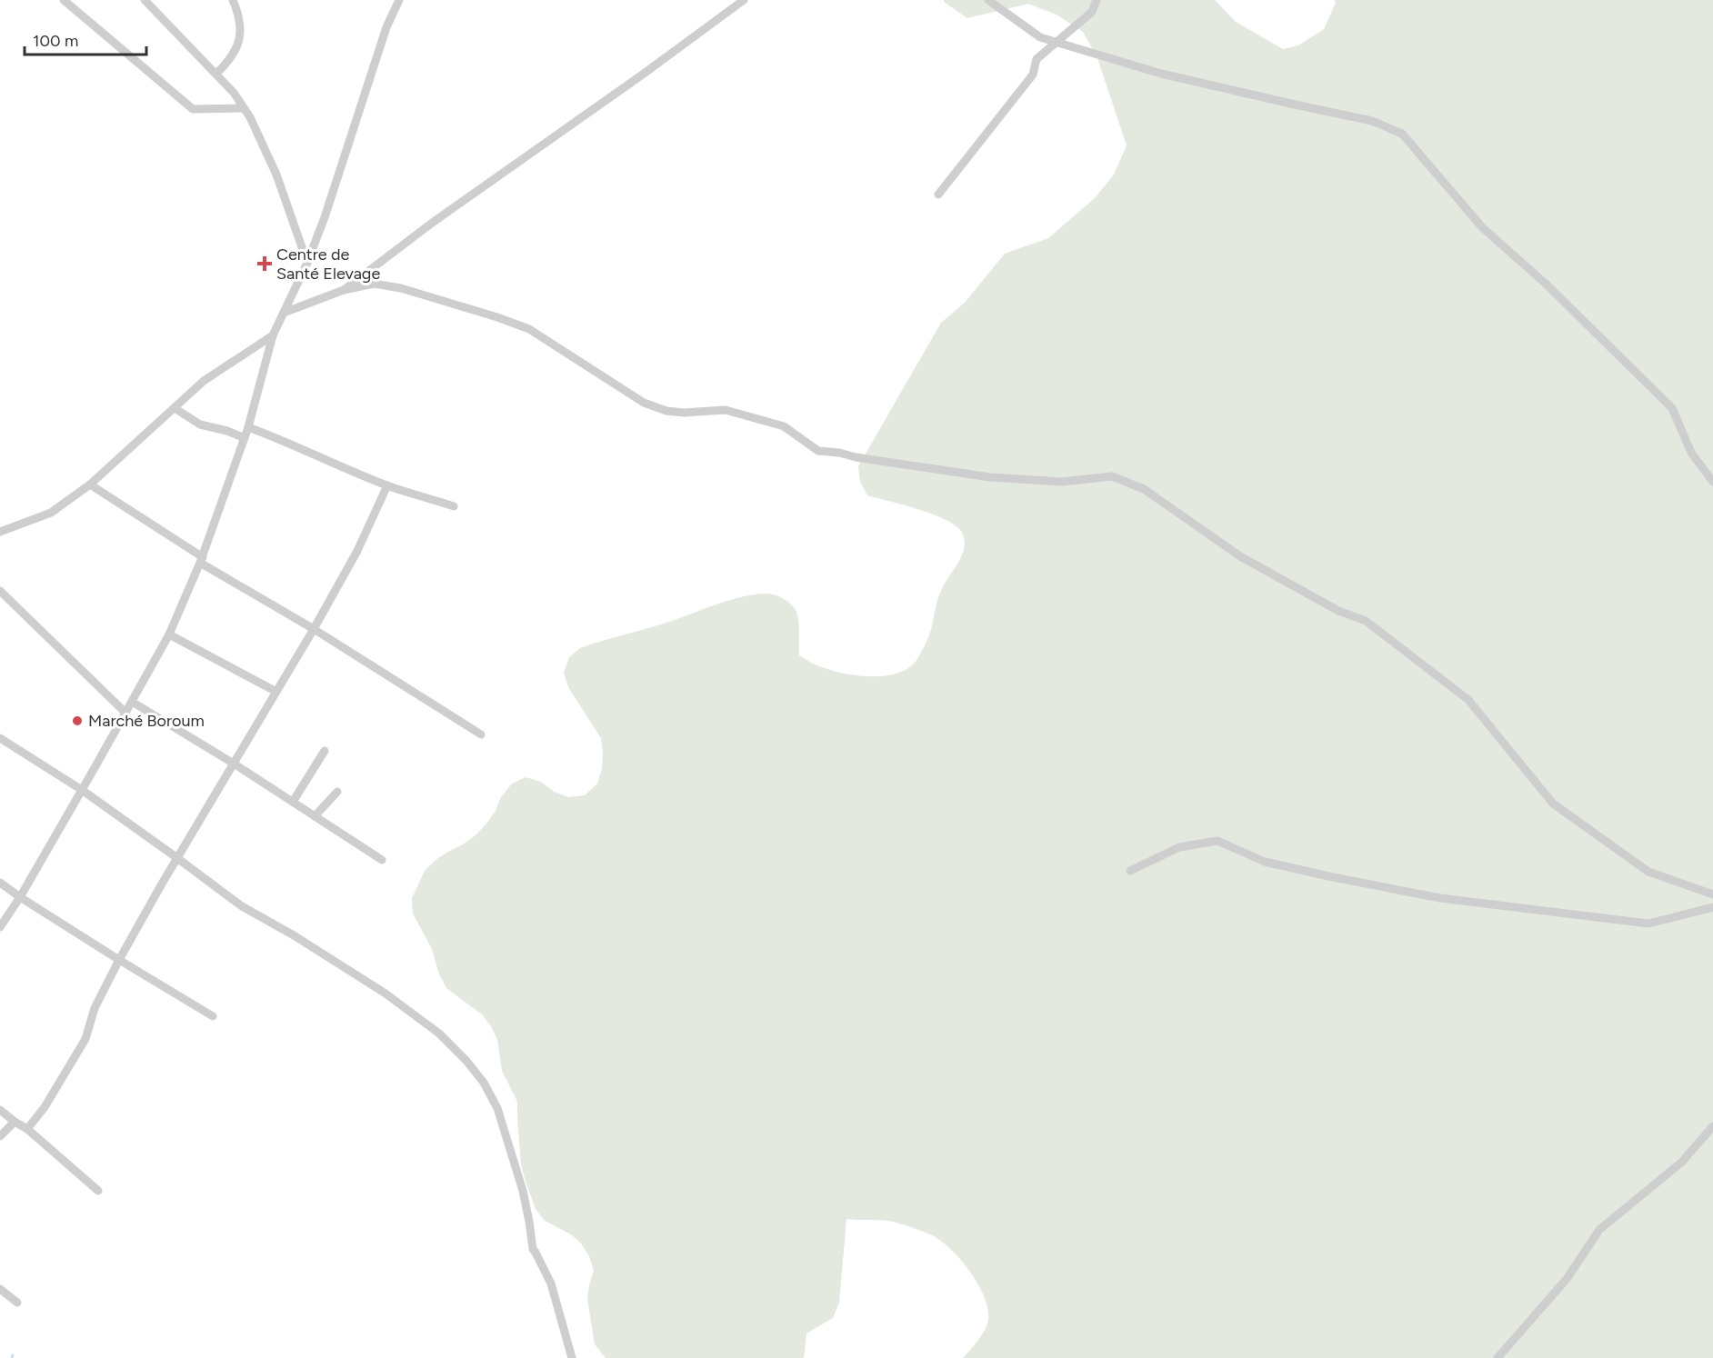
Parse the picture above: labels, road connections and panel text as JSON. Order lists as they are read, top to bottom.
{
  "places": {
    "health": ["Centre de Santé Elevage"],
    "other": ["Marché Boroum"]
  },
  "scale_bar": "100 m"
}
